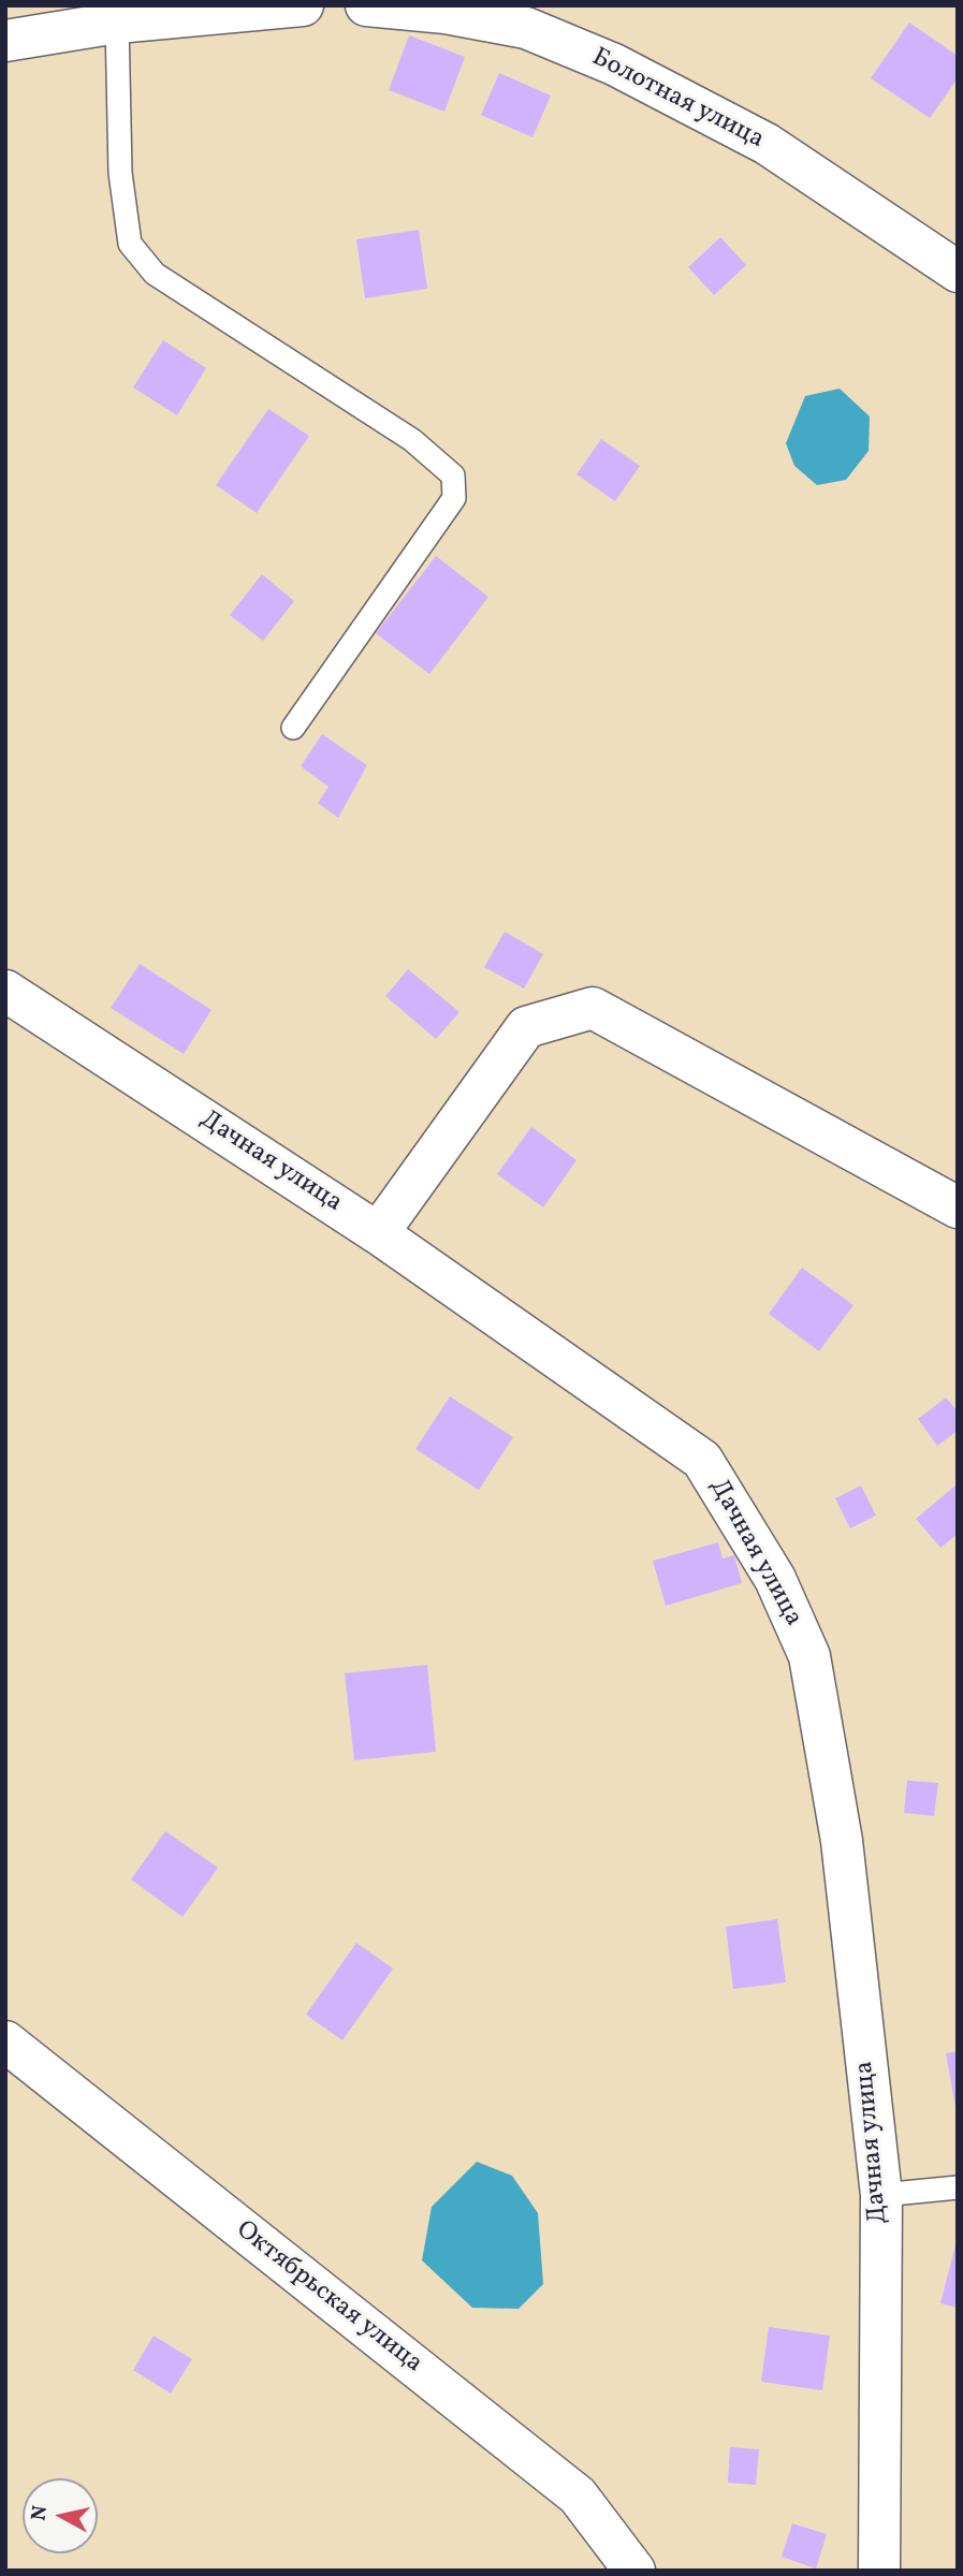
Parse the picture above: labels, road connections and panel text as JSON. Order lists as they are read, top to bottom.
{
  "streets": {
    "street": ["Болотная улица", "Дачная улица", "Октябрьская улица"]
  },
  "north": "left"
}
